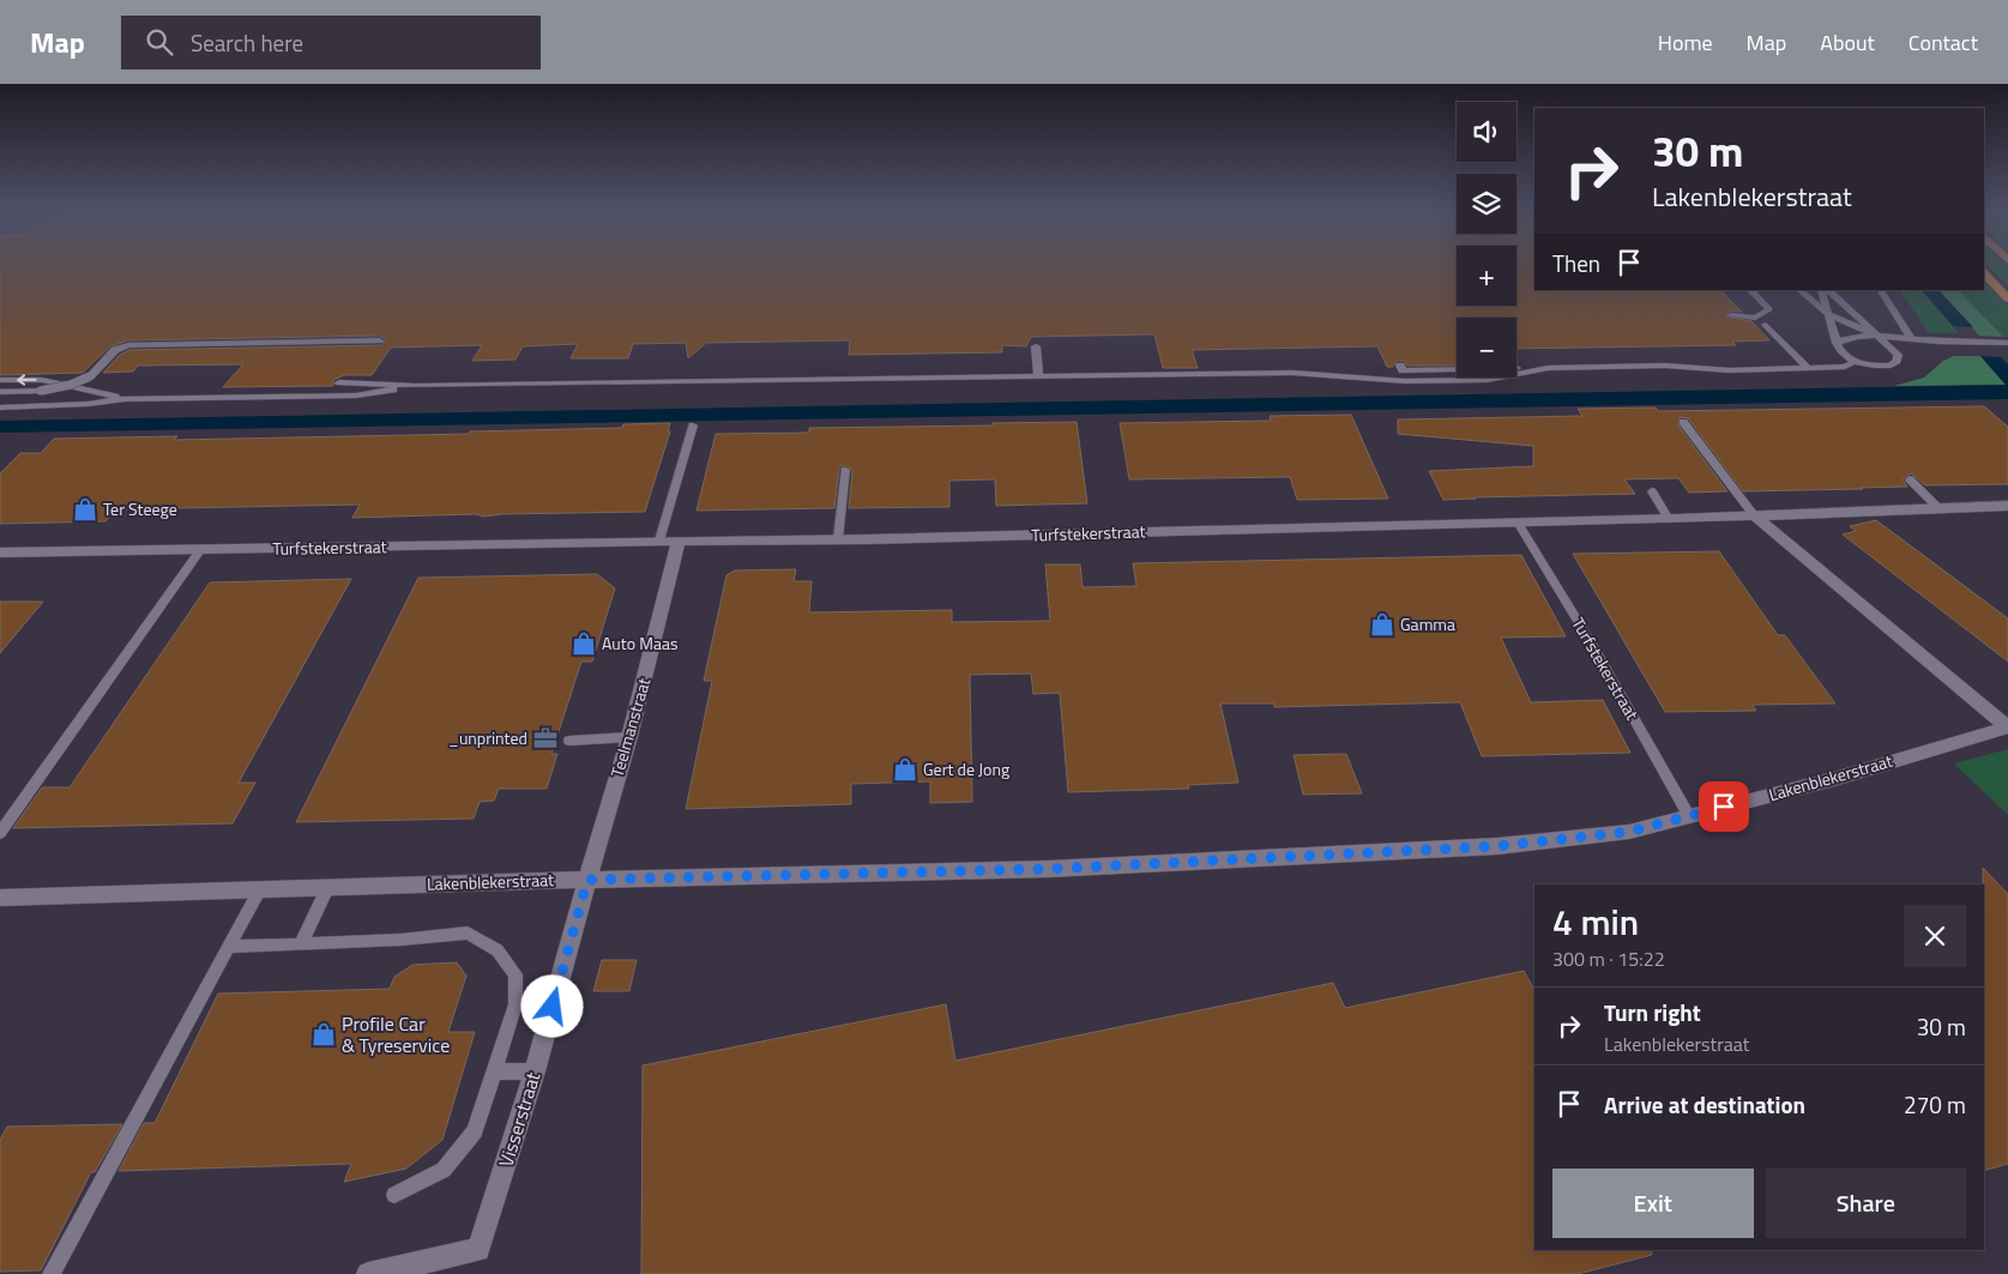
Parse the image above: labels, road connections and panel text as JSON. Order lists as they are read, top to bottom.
{
  "streets": {
    "street": [
      "Turfstekerstraat",
      "Teelmanstraat",
      "Lakenblekerstraat",
      "Visserstraat"
    ]
  },
  "crossings": [
    ["Turfstekerstraat", "Teelmanstraat"],
    ["Turfstekerstraat", "Lakenblekerstraat"],
    ["Teelmanstraat", "Lakenblekerstraat"],
    ["Teelmanstraat", "Visserstraat"],
    ["Lakenblekerstraat", "Visserstraat"]
  ],
  "places": {
    "shop": [
      "Ter Steege",
      "Gamma",
      "Auto Maas",
      "Gert de Jong",
      "Profile Car & Tyreservice"
    ],
    "office": ["_unprinted"]
  },
  "page": {
    "header": "Map",
    "search": "Search here",
    "nav": [
      "Home",
      "Map",
      "About",
      "Contact"
    ],
    "map_buttons": ["+", "−"],
    "turn": ["30 m", "Lakenblekerstraat"],
    "then": "Then",
    "heading": ["4 min", "300 m · 15:22"],
    "list": [
      {
        "name": "Turn right",
        "note": "Lakenblekerstraat",
        "value": "30 m"
      },
      {
        "name": "Arrive at destination",
        "value": "270 m"
      }
    ],
    "buttons": ["Exit", "Share"]
  }
}
